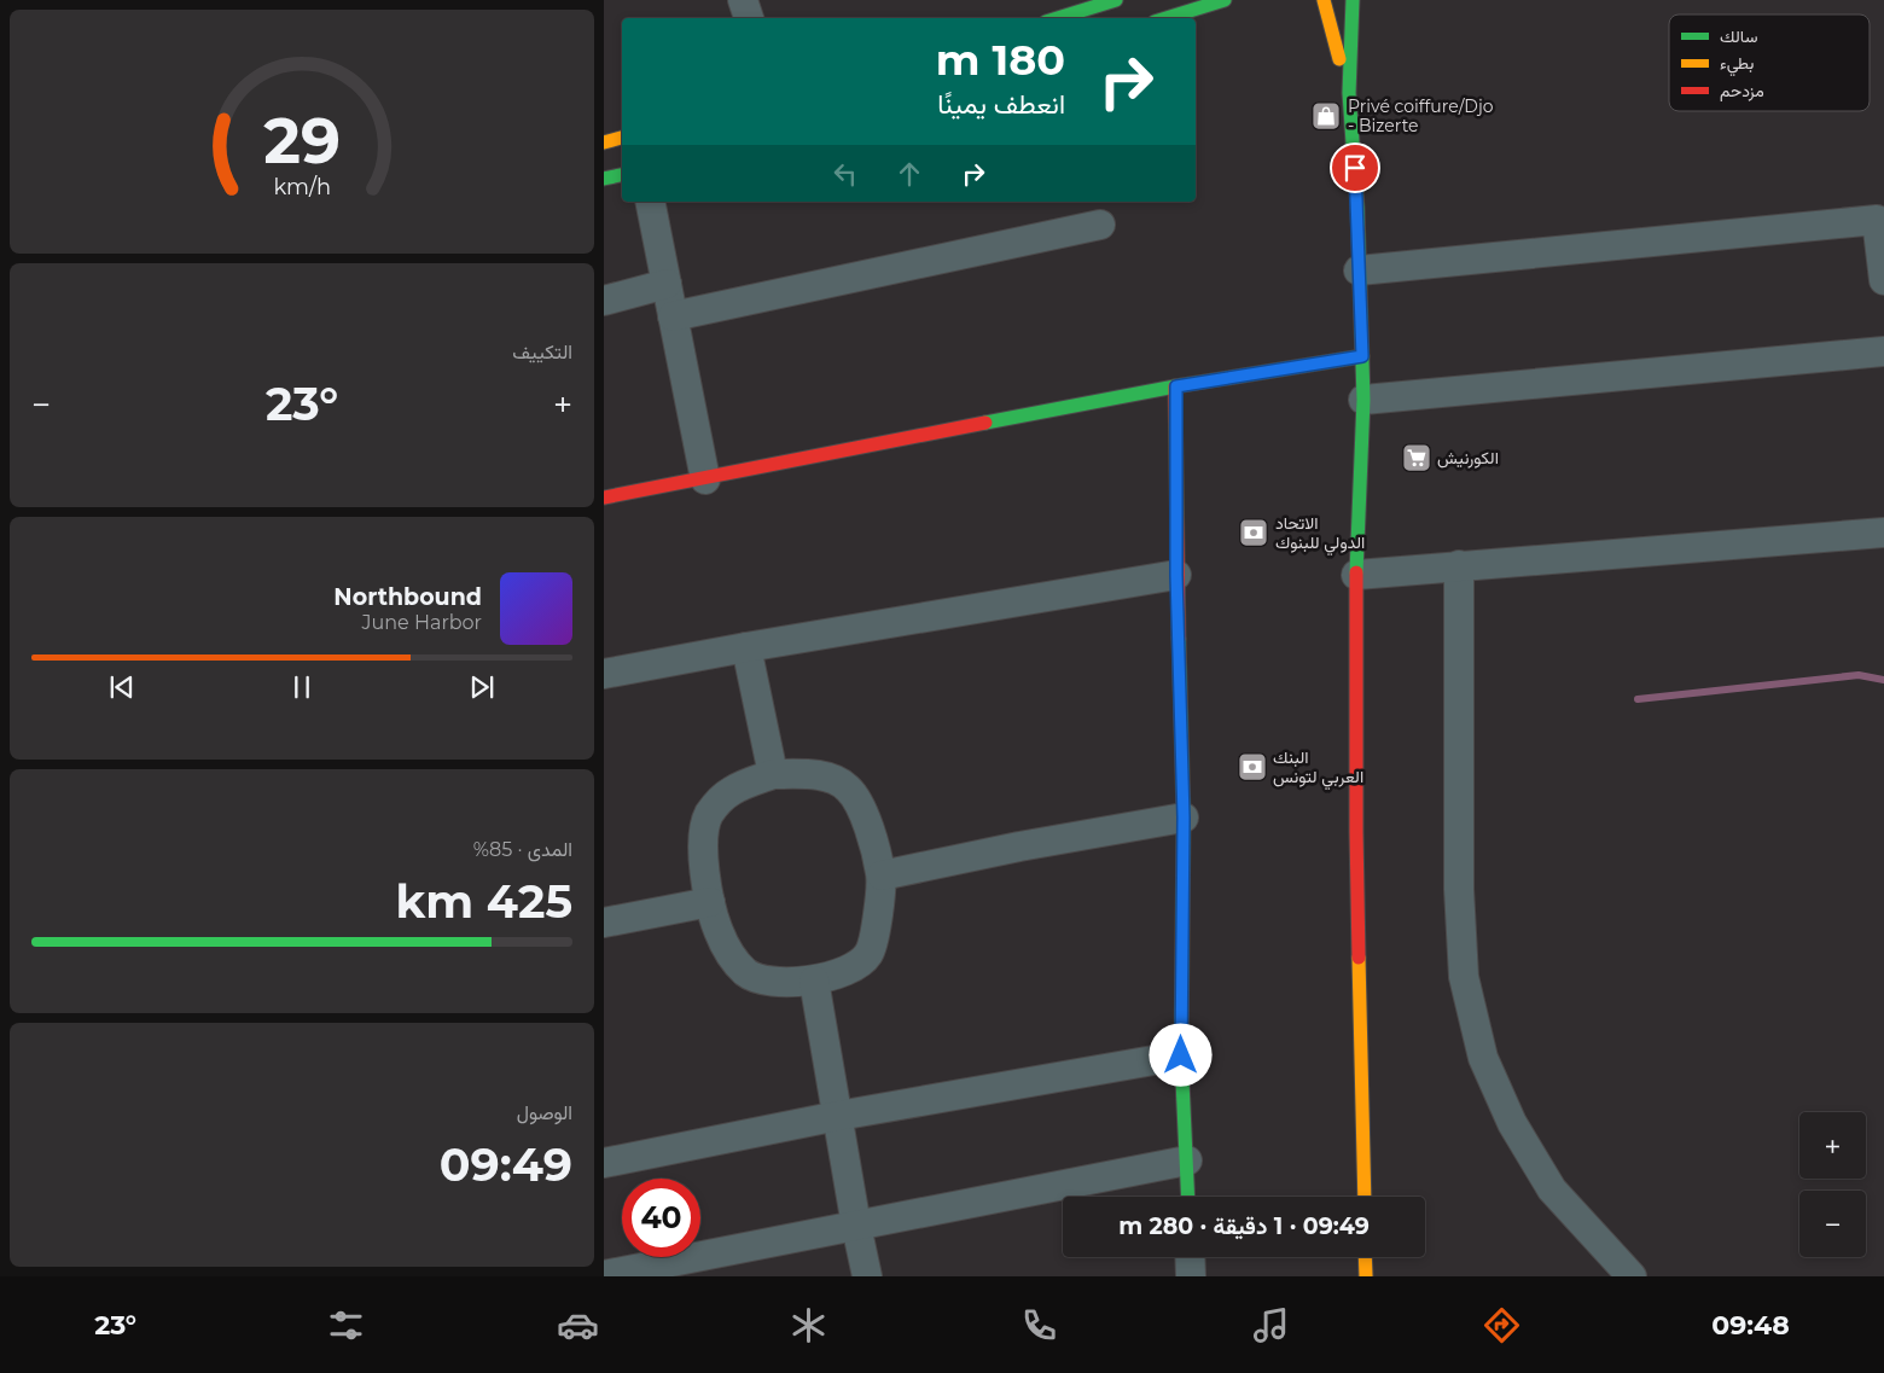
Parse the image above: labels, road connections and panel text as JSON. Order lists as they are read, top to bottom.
{
  "places": {
    "shop": ["Privé coiffure/Djo - Bizerte"],
    "supermarket": ["الكورنيش"],
    "bank": ["الاتحاد الدولي للبنوك", "البنك العربي لتونس"]
  },
  "legend": ["سالك", "بطيء", "مزدحم"],
  "page": {
    "turn": ["180 m", "انعطف يمينًا"],
    "tile": [
      "التكييف",
      ["المدى · 85%", "425 km"],
      ["الوصول", "09:49"]
    ],
    "heat": ["−", "23°", "+"],
    "song": ["Northbound", "June Harbor"],
    "map_buttons": ["+", "−"],
    "limit": "40",
    "trip": "09:49 · 1 دقيقة · 280 m",
    "tabs": ["09:48", "23°"],
    "gauge": ["29", "km/h"]
  }
}
